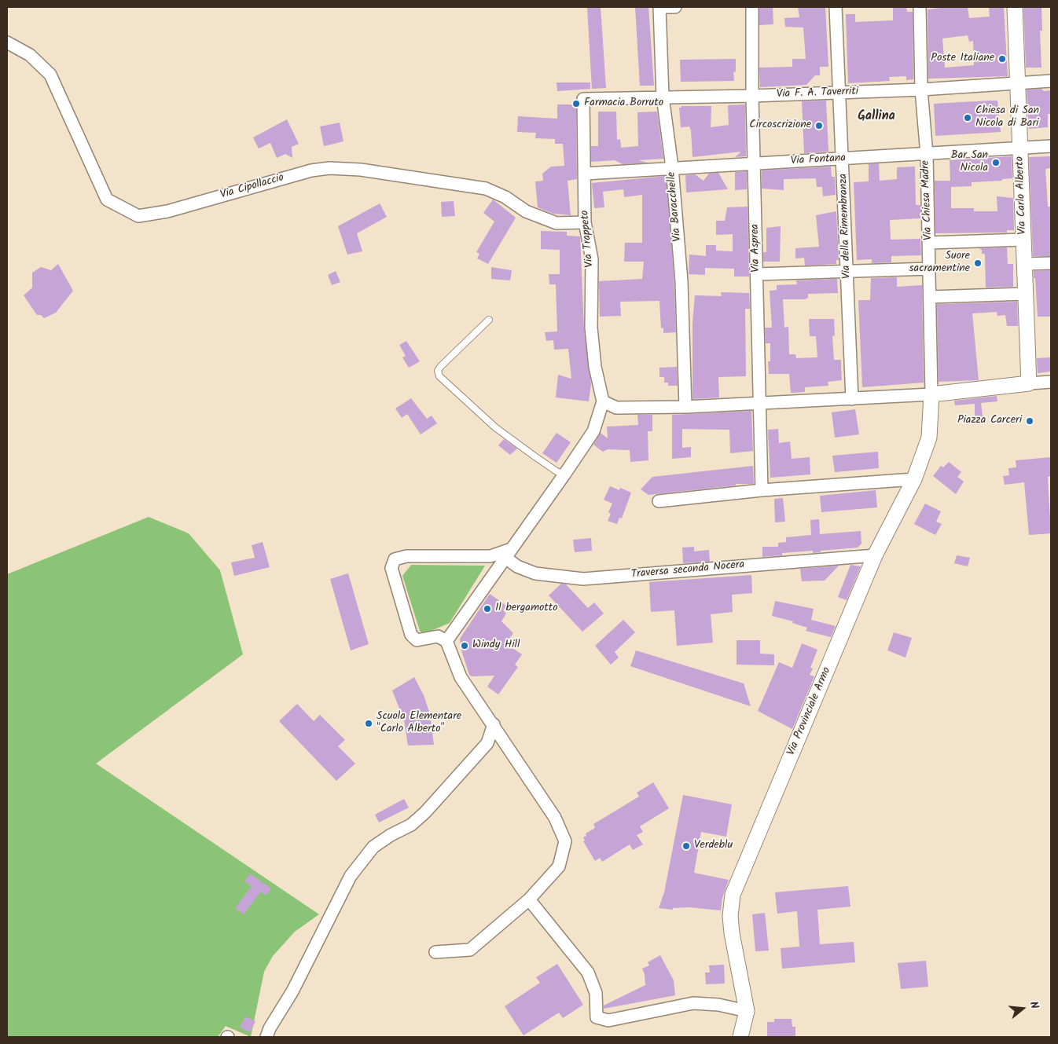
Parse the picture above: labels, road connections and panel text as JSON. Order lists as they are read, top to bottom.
{
  "streets": {
    "street": [
      "Via F. A. Taverriti",
      "Via Fontana",
      "Via Cipollaccio",
      "Via Carlo Alberto",
      "Via Chiesa Madre",
      "Via Baracchelle",
      "Via della Rimembranza",
      "Via Trappeto",
      "Via Asprea",
      "Traversa seconda Nocera",
      "Via Provinciale Armo"
    ]
  },
  "crossings": [
    ["Via F. A. Taverriti", "Via Carlo Alberto"],
    ["Via F. A. Taverriti", "Via Chiesa Madre"],
    ["Via F. A. Taverriti", "Via Baracchelle"],
    ["Via F. A. Taverriti", "Via della Rimembranza"],
    ["Via F. A. Taverriti", "Via Trappeto"],
    ["Via F. A. Taverriti", "Via Asprea"],
    ["Via Fontana", "Via Carlo Alberto"],
    ["Via Fontana", "Via Chiesa Madre"],
    ["Via Fontana", "Via Baracchelle"],
    ["Via Fontana", "Via della Rimembranza"],
    ["Via Fontana", "Via Trappeto"],
    ["Via Fontana", "Via Asprea"],
    ["Via Cipollaccio", "Via Trappeto"],
    ["Via Chiesa Madre", "Via Provinciale Armo"],
    ["Traversa seconda Nocera", "Via Provinciale Armo"]
  ],
  "districts": ["Gallina"],
  "places": [
    "Poste Italiane",
    "Farmacia Borruto",
    "Chiesa di San Nicola di Bari",
    "Circoscrizione",
    "Bar San Nicola",
    "Suore sacramentine",
    "Piazza Carceri",
    "Il bergamotto",
    "Windy Hill",
    "Scuola Elementare \"Carlo Alberto\"",
    "Verdeblu"
  ],
  "north": "right"
}
